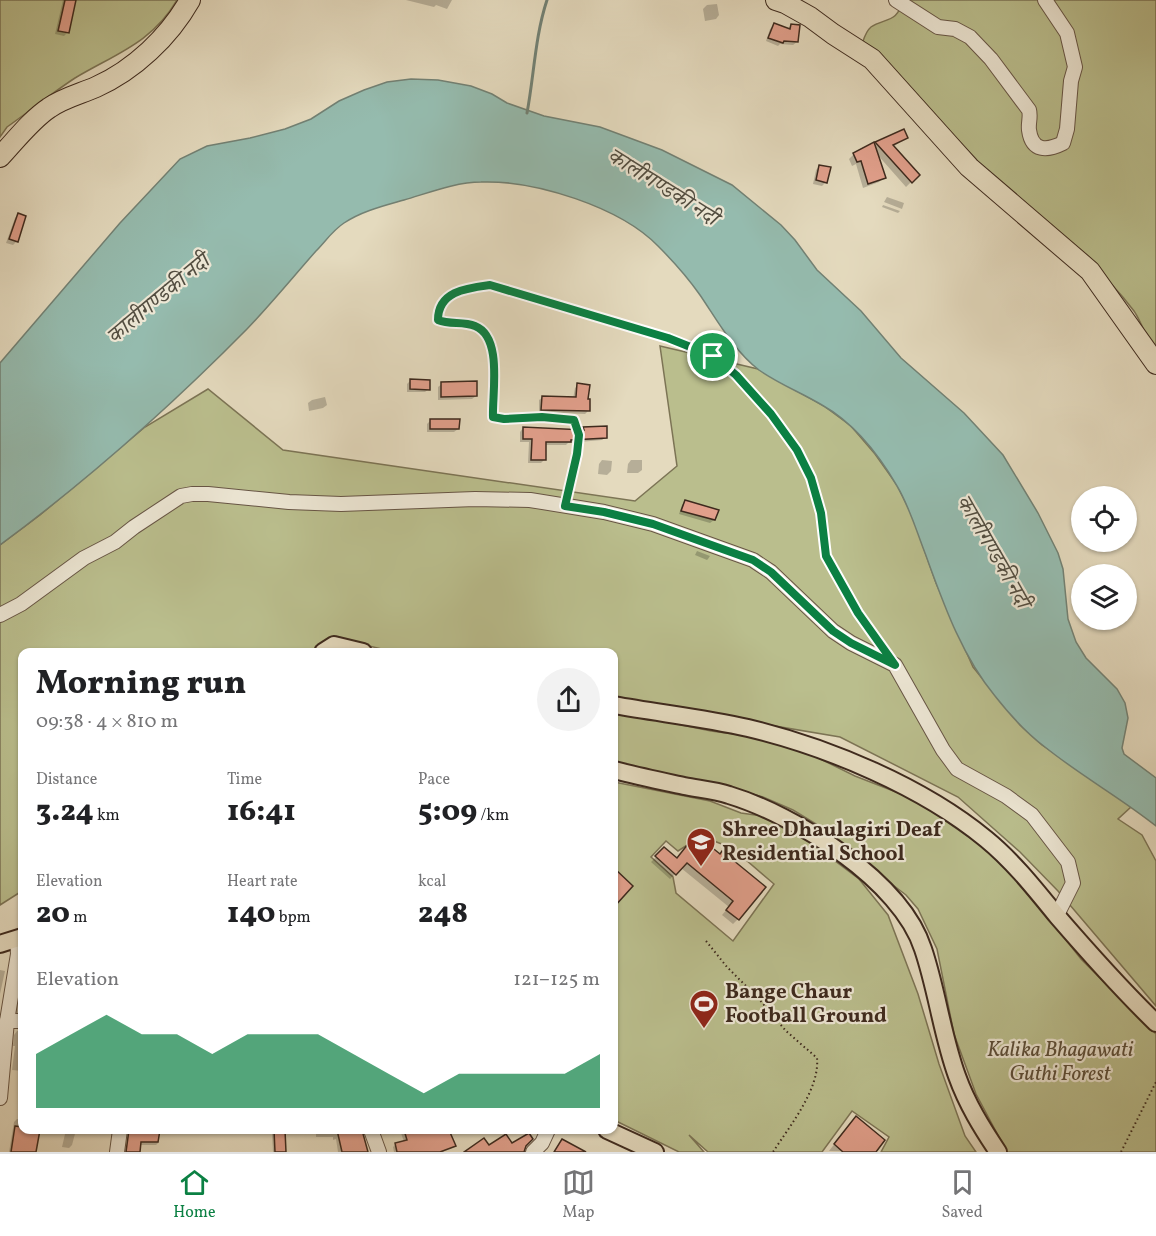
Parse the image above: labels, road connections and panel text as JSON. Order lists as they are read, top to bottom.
{
  "water": ["कालीगण्डकी नदी"],
  "parks": ["Kalika Bhagawati Guthi Forest"],
  "places": {
    "school or university": ["Shree Dhaulagiri Deaf Residential School"],
    "sports": ["Bange Chaur Football Ground"]
  },
  "page": {
    "heading": ["Morning run", "09:38 · 4 × 810 m"],
    "stats": [
      ["Distance", "3.24 km"],
      ["Time", "16:41"],
      ["Pace", "5:09 /km"],
      ["Elevation", "20 m"],
      ["Heart rate", "140 bpm"],
      ["kcal", "248"]
    ],
    "chart": ["Elevation", "121–125 m"],
    "tabs": ["Home", "Map", "Saved"]
  }
}
